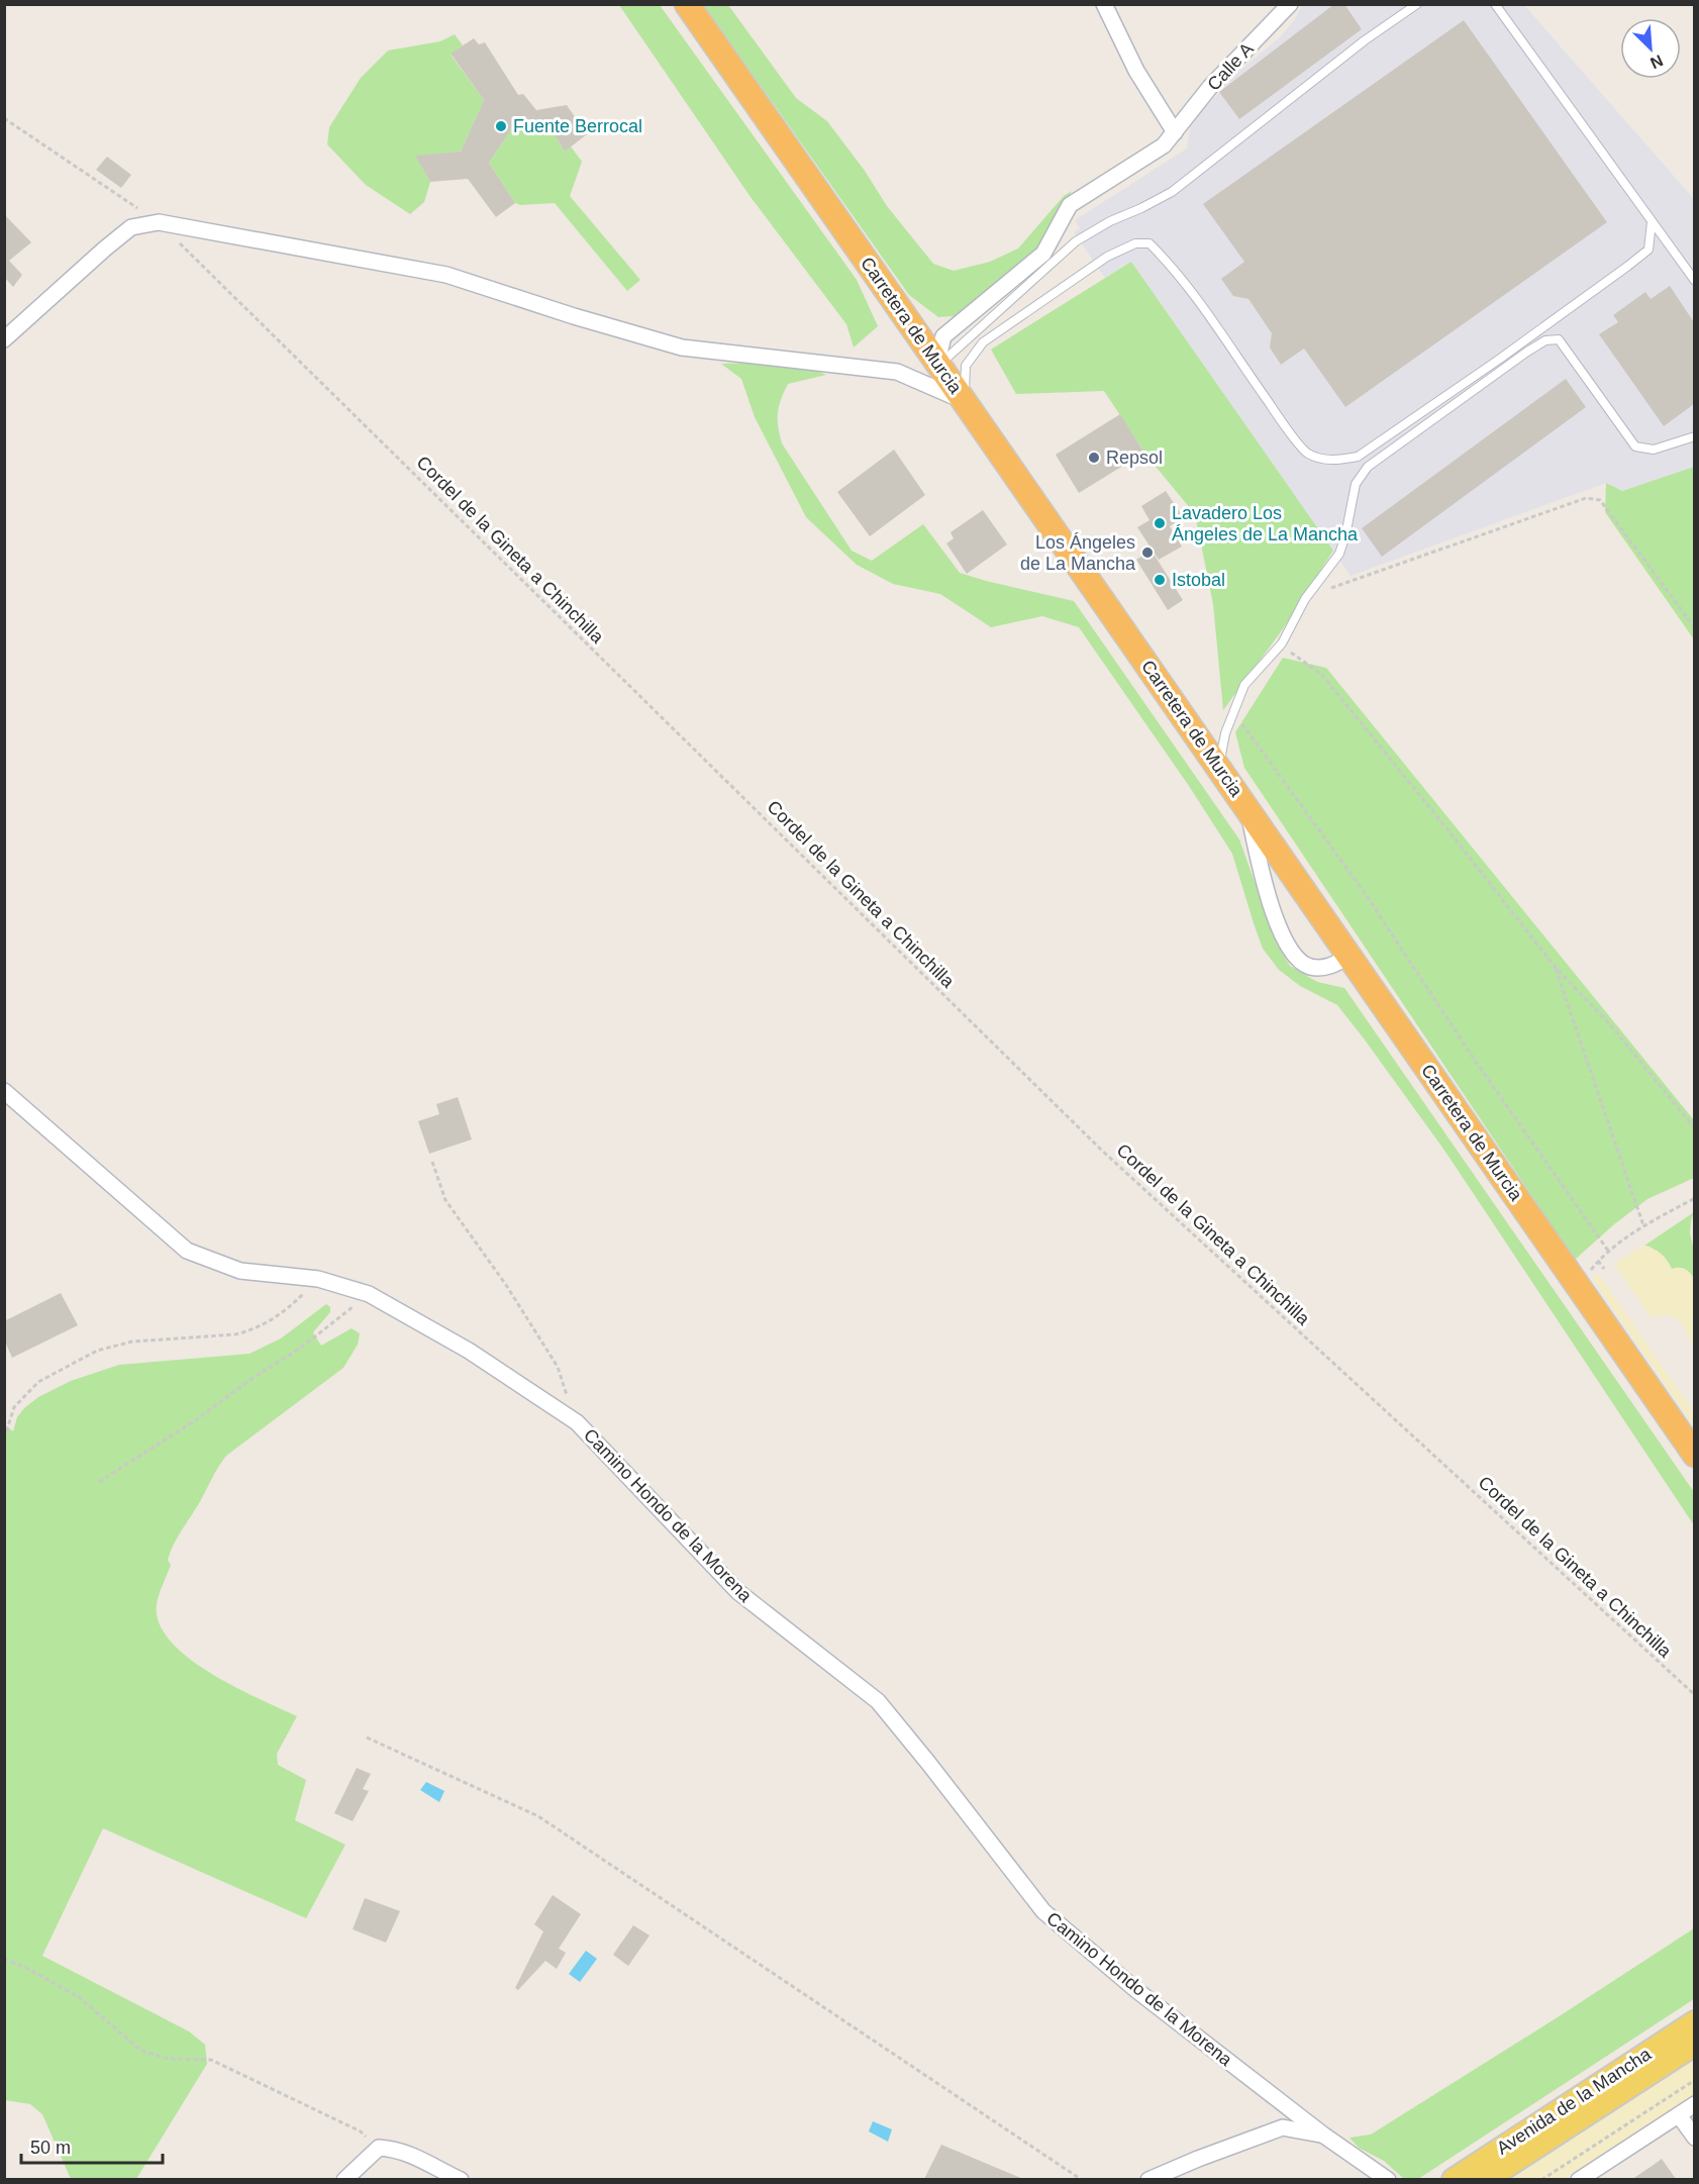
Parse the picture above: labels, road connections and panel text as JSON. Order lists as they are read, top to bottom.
{
  "streets": {
    "highway": ["Carretera de Murcia"],
    "main road": ["Avenida de la Mancha"],
    "street": ["Calle A", "Camino Hondo de la Morena"],
    "path": ["Cordel de la Gineta a Chinchilla"]
  },
  "crossings": [
    ["Calle A", "Carretera de Murcia"]
  ],
  "places": [
    "Fuente Berrocal",
    "Repsol",
    "Lavadero Los Ángeles de La Mancha",
    "Los Ángeles de La Mancha",
    "Istobal"
  ],
  "scale_bar": "50 m",
  "north": "bottom right"
}
